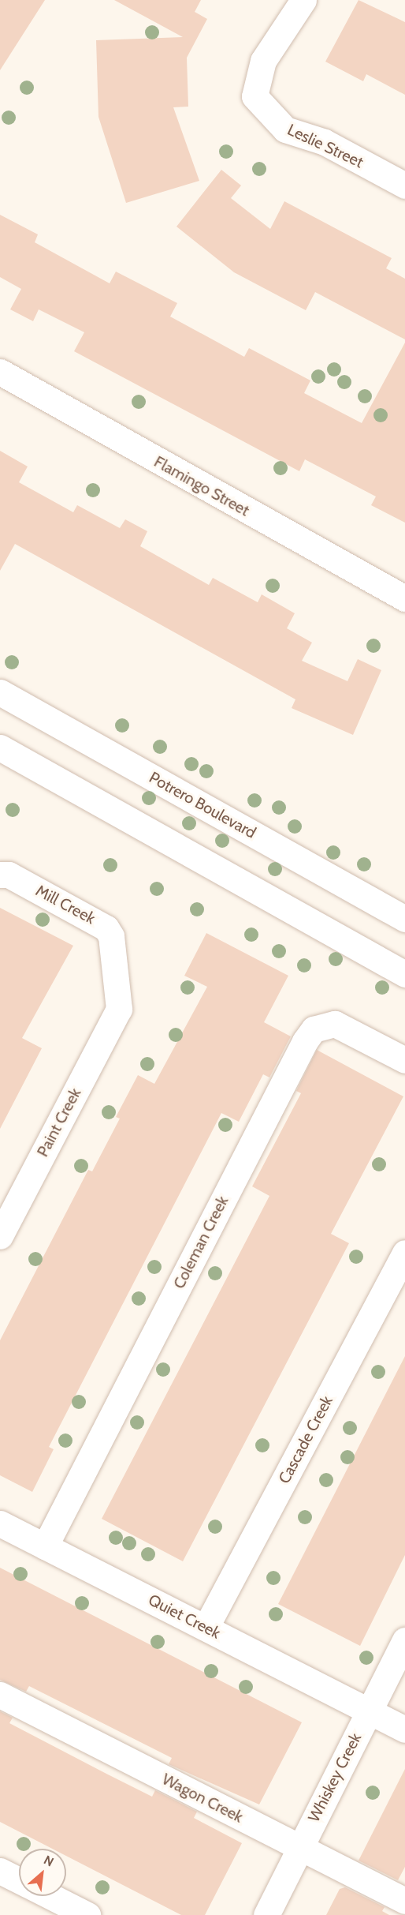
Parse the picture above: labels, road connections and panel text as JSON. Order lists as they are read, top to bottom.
{
  "streets": {
    "street": [
      "Leslie Street",
      "Flamingo Street",
      "Potrero Boulevard",
      "Mill Creek",
      "Paint Creek",
      "Coleman Creek",
      "Cascade Creek",
      "Quiet Creek",
      "Whiskey Creek",
      "Wagon Creek"
    ]
  },
  "crossings": [
    ["Mill Creek", "Paint Creek"],
    ["Coleman Creek", "Quiet Creek"],
    ["Cascade Creek", "Quiet Creek"],
    ["Quiet Creek", "Whiskey Creek"],
    ["Whiskey Creek", "Wagon Creek"]
  ],
  "north": "top right"
}
